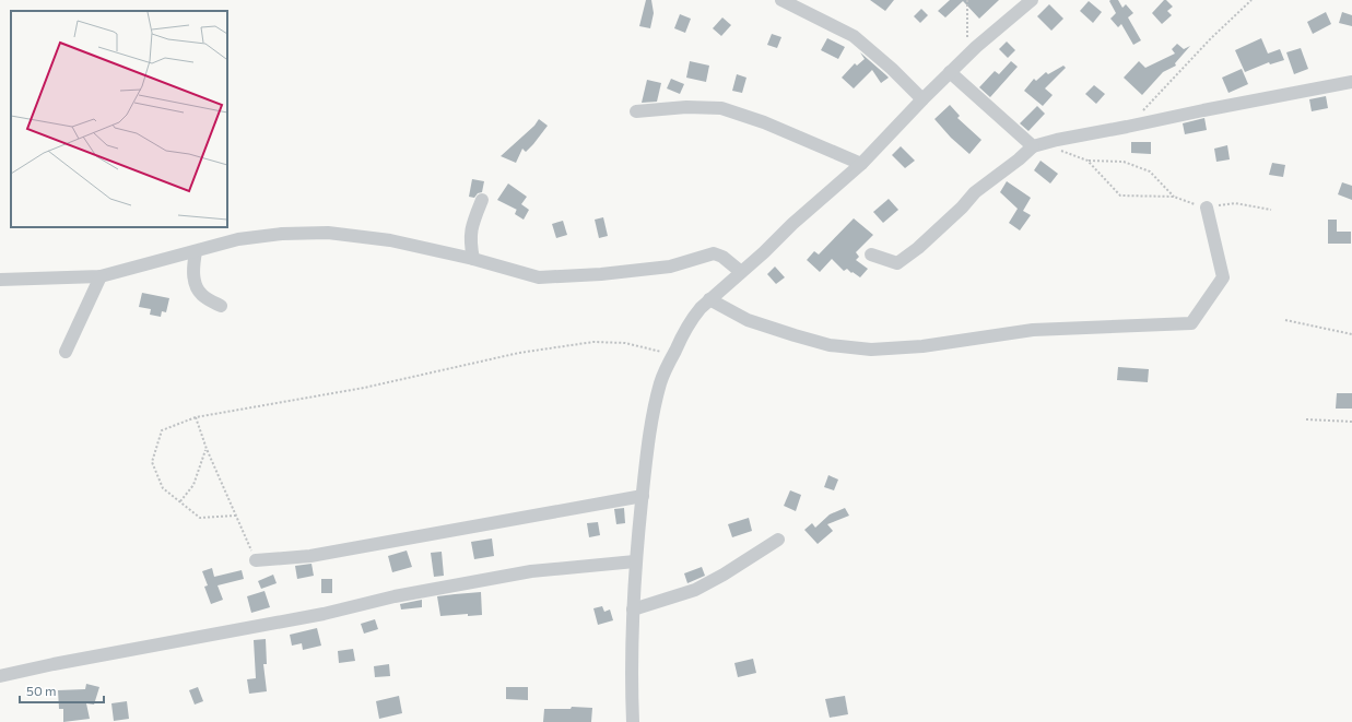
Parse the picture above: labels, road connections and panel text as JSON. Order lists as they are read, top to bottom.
{
  "scale_bar": "50 m"
}
